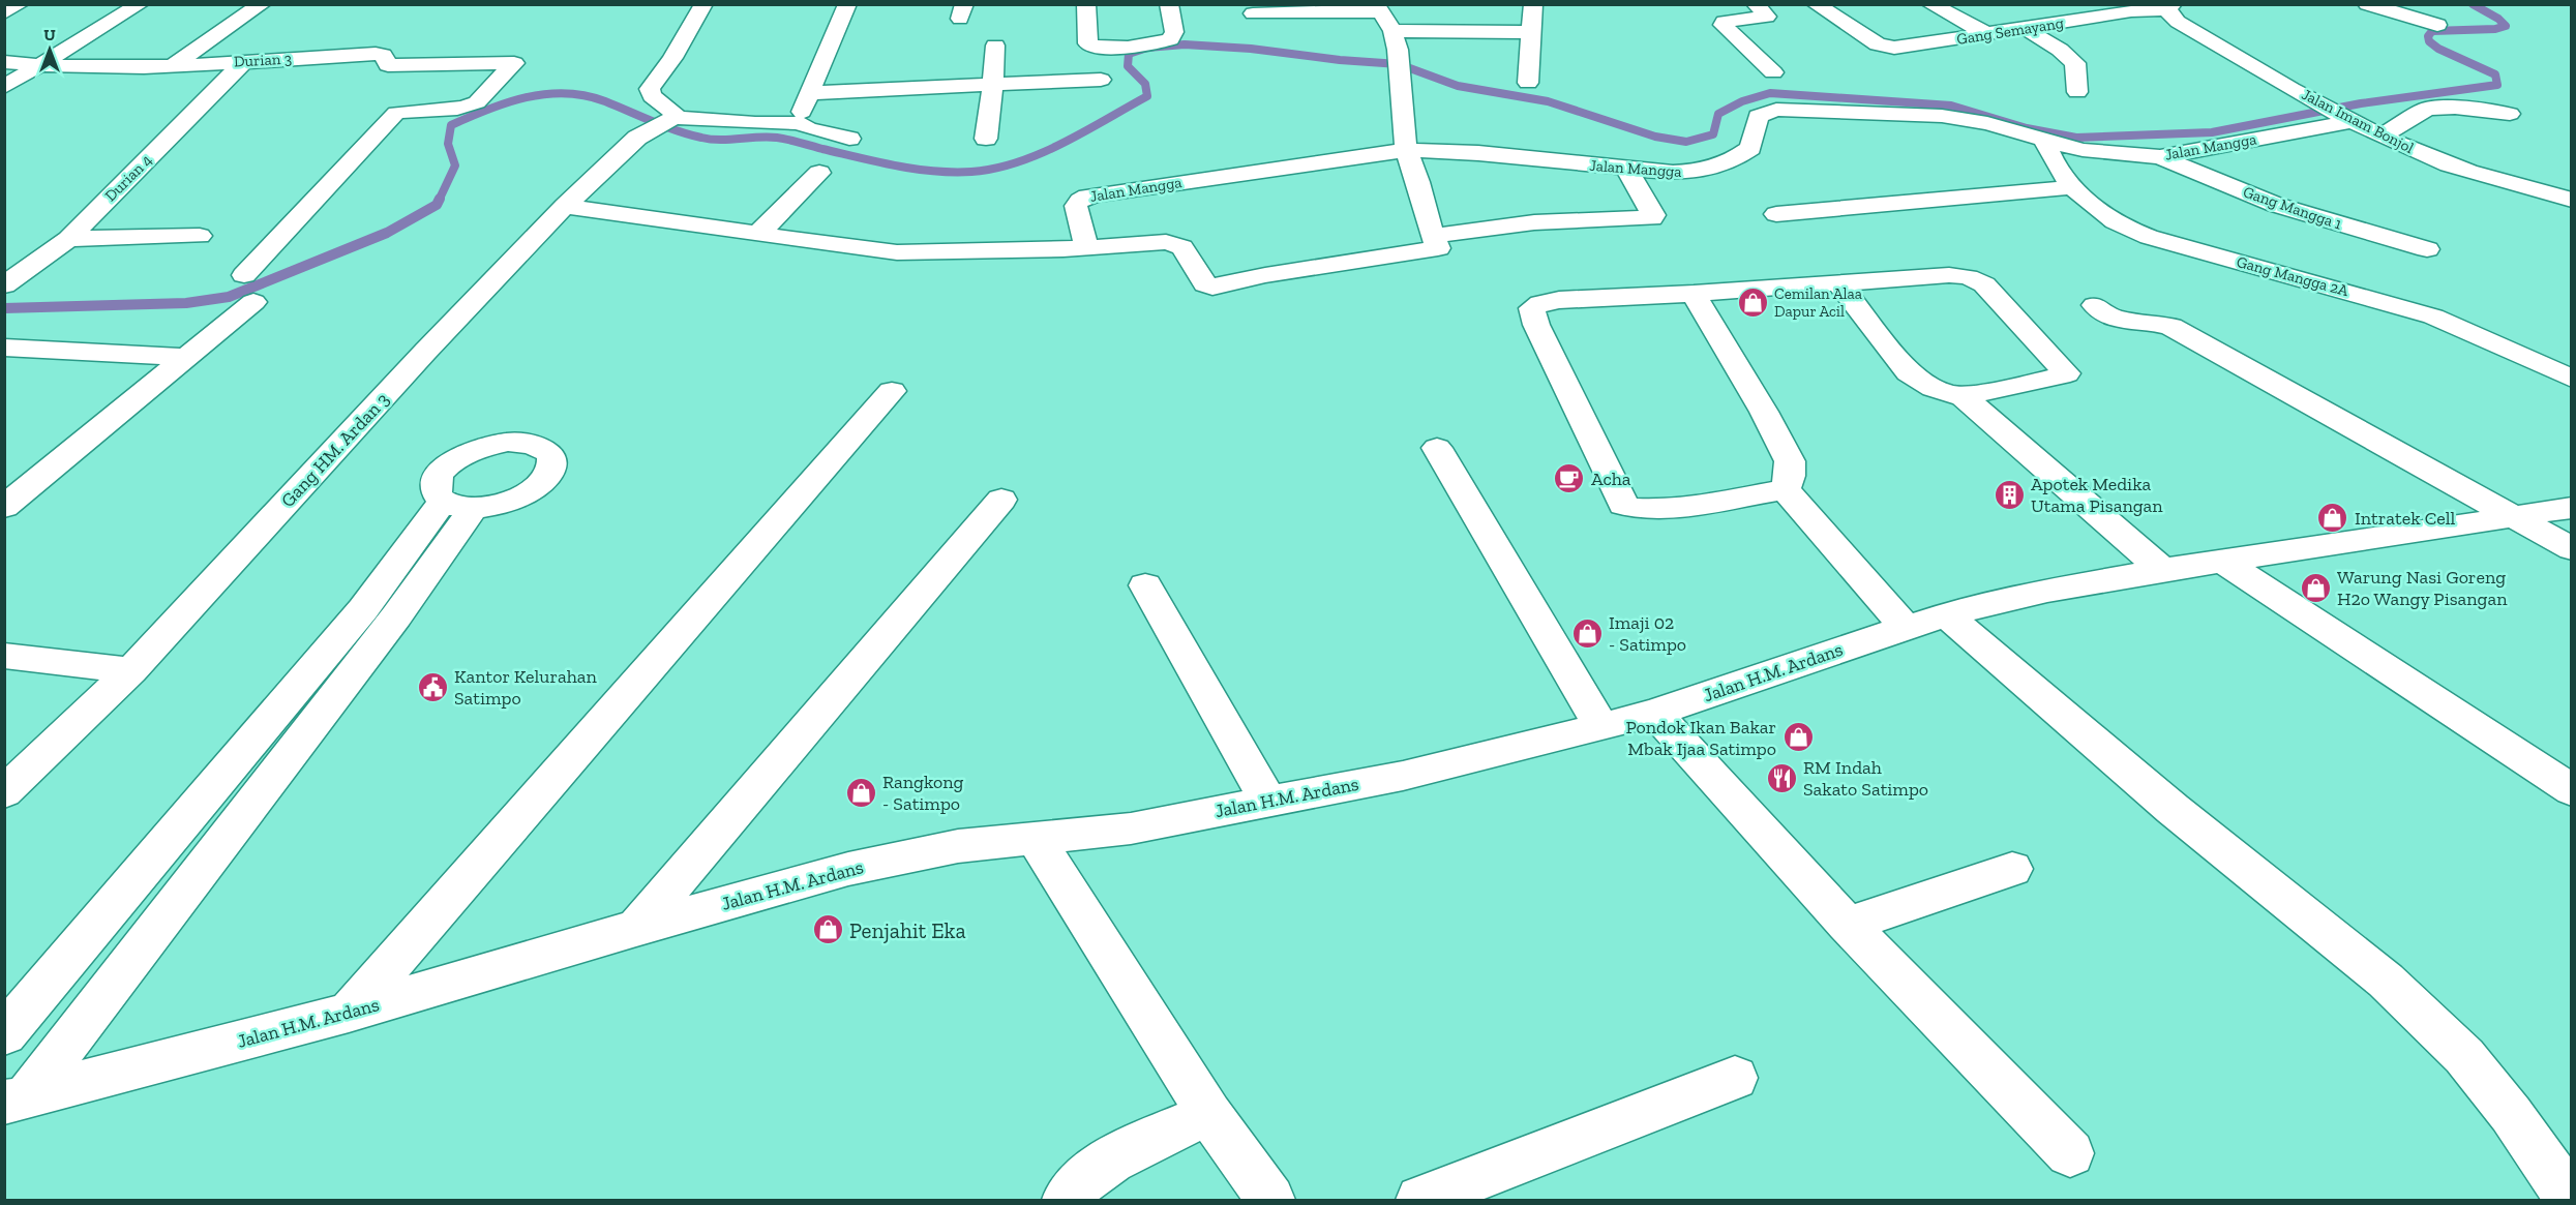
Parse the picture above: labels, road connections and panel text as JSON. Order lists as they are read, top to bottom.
{
  "streets": {
    "street": [
      "Gang Semayang",
      "Durian 3",
      "Jalan Imam Bonjol",
      "Jalan Mangga",
      "Durian 4",
      "Gang Mangga 1",
      "Gang Mangga 2A",
      "Gang HM. Ardan 3",
      "Jalan H.M. Ardans"
    ]
  },
  "crossings": [
    ["Gang Semayang", "Jalan Imam Bonjol"],
    ["Durian 3", "Durian 4"],
    ["Jalan Imam Bonjol", "Jalan Mangga"],
    ["Jalan Mangga", "Gang Mangga 1"],
    ["Jalan Mangga", "Gang Mangga 2A"]
  ],
  "places": {
    "shop": [
      "Cemilan Alaa Dapur Acil",
      "Intratek Cell",
      "Warung Nasi Goreng H2o Wangy Pisangan",
      "Imaji 02 - Satimpo",
      "Pondok Ikan Bakar Mbak Ijaa Satimpo",
      "Rangkong - Satimpo",
      "Penjahit Eka"
    ],
    "cafe": ["Acha"],
    "building": ["Apotek Medika Utama Pisangan"],
    "public building": ["Kantor Kelurahan Satimpo"],
    "restaurant": ["RM Indah Sakato Satimpo"]
  },
  "north": "top"
}
